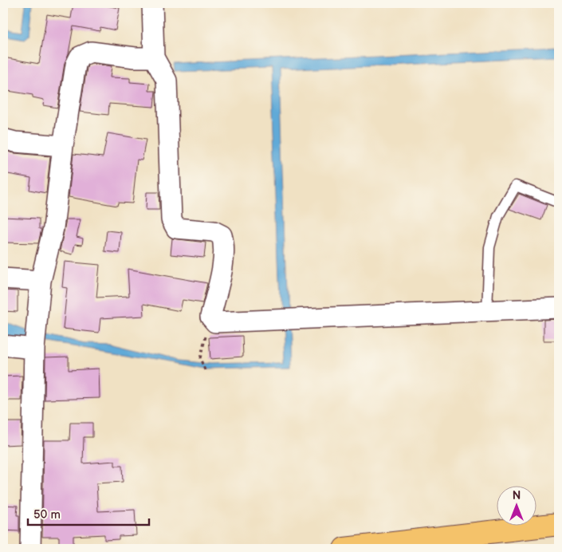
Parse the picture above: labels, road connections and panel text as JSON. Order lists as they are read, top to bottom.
{
  "scale_bar": "50 m",
  "north": "top"
}
